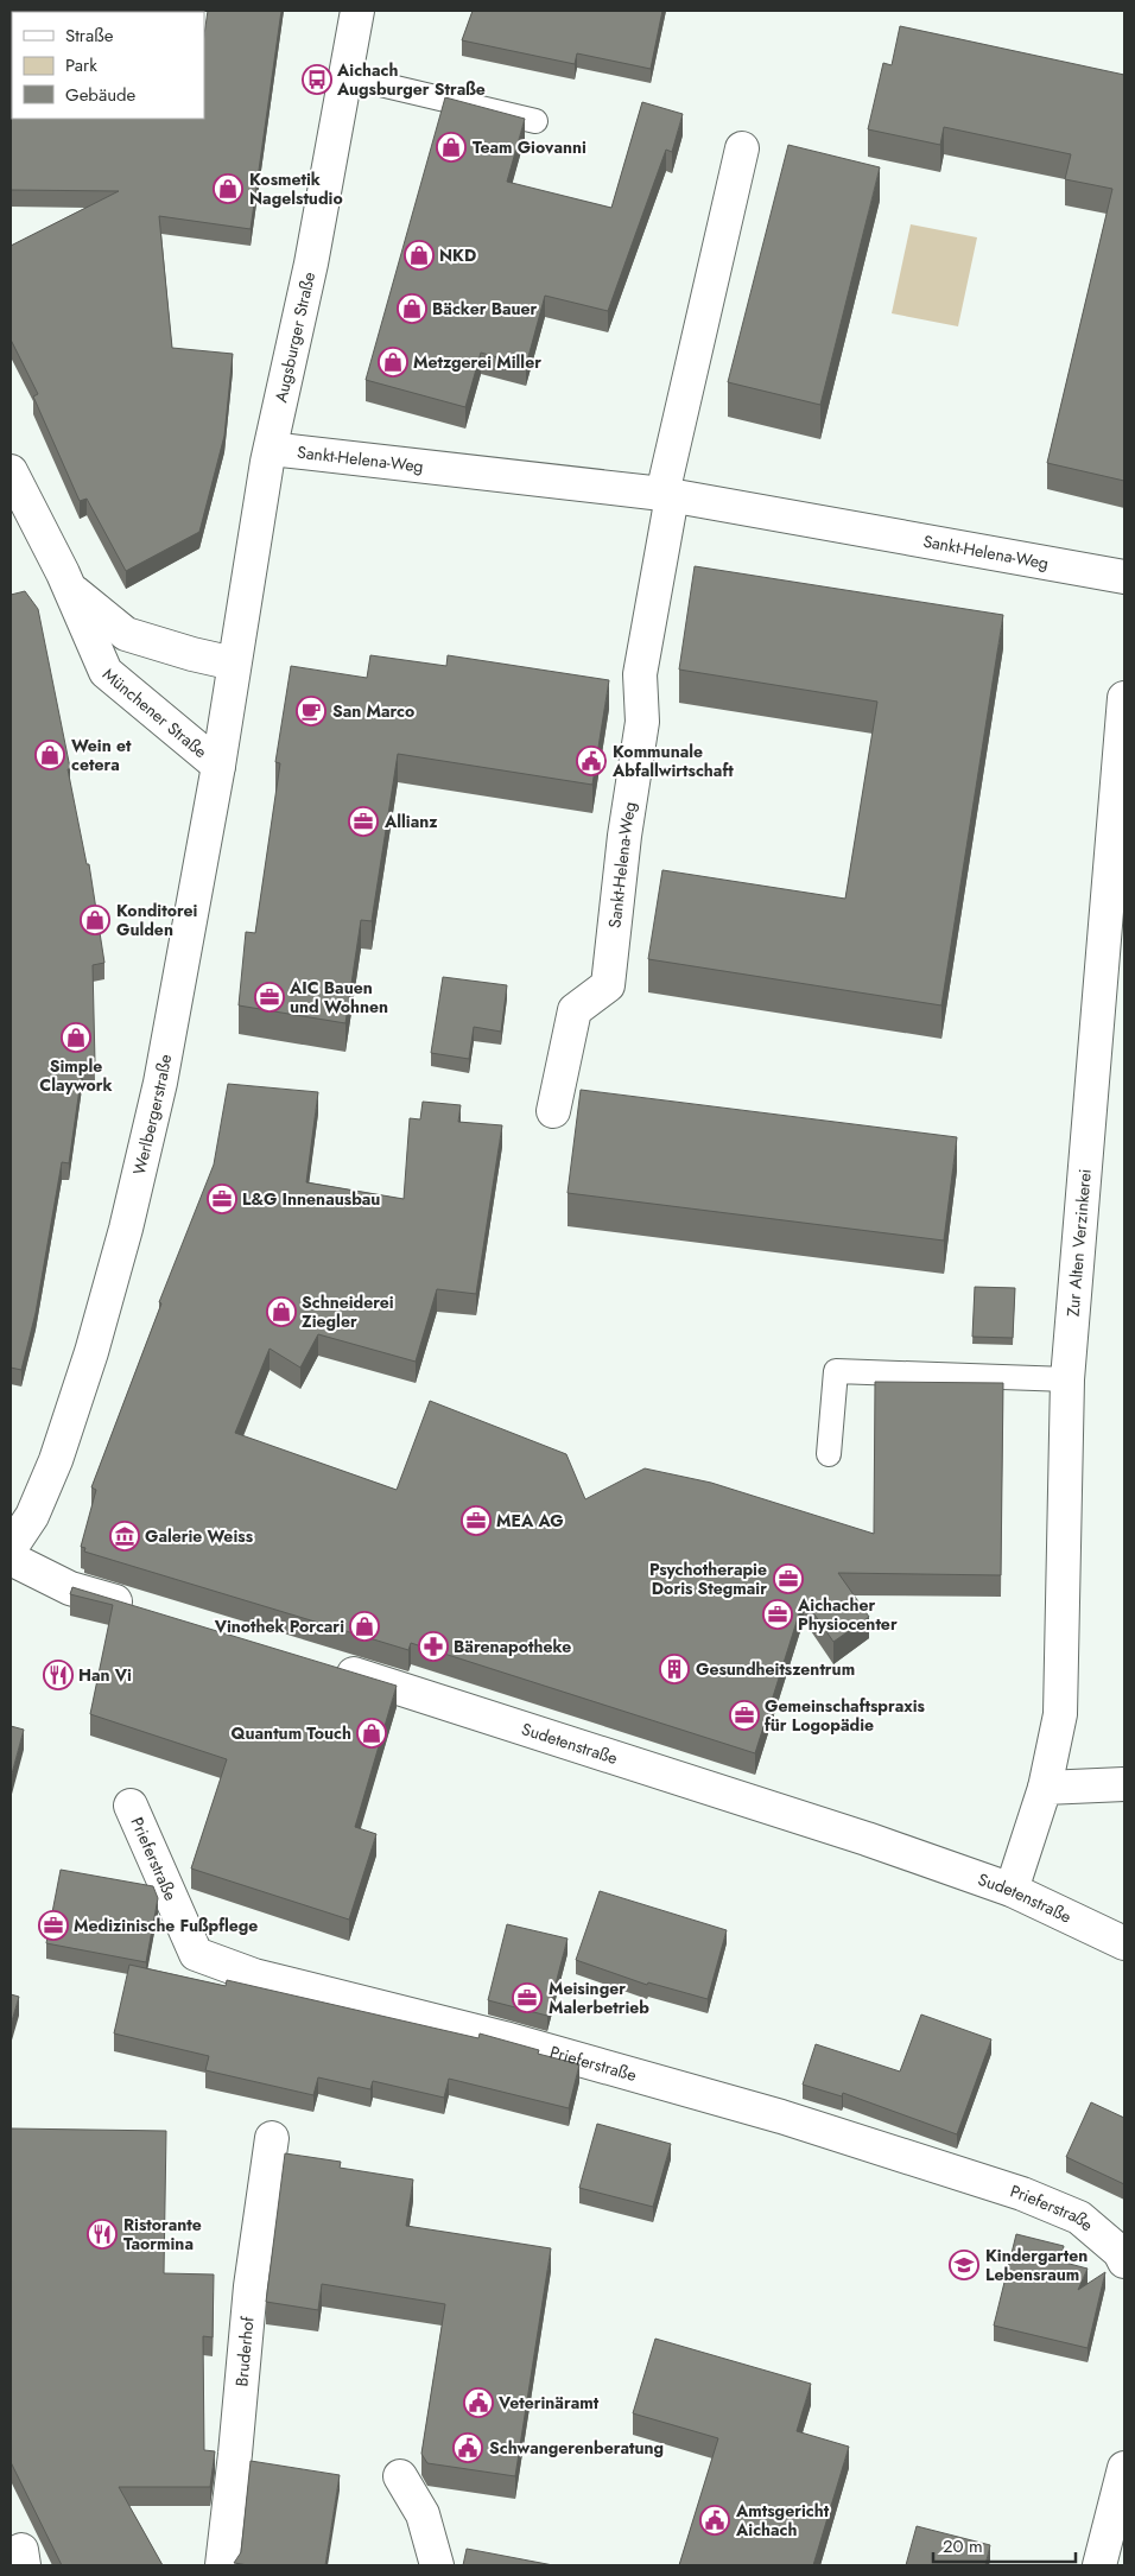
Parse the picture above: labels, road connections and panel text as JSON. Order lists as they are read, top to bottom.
{
  "streets": {
    "street": [
      "Augsburger Straße",
      "Sankt-Helena-Weg",
      "Münchener Straße",
      "Werlbergerstraße",
      "Zur Alten Verzinkerei",
      "Sudetenstraße",
      "Prieferstraße",
      "Bruderhof"
    ]
  },
  "crossings": [
    ["Augsburger Straße", "Sankt-Helena-Weg"],
    ["Augsburger Straße", "Münchener Straße"],
    ["Augsburger Straße", "Werlbergerstraße"],
    ["Münchener Straße", "Werlbergerstraße"],
    ["Zur Alten Verzinkerei", "Sudetenstraße"]
  ],
  "places": {
    "bus stop": ["Aichach Augsburger Straße"],
    "shop": [
      "Team Giovanni",
      "Kosmetik Nagelstudio",
      "NKD",
      "Bäcker Bauer",
      "Metzgerei Miller",
      "Wein et cetera",
      "Konditorei Gulden",
      "Simple Claywork",
      "Schneiderei Ziegler",
      "Vinothek Porcari",
      "Quantum Touch"
    ],
    "cafe": ["San Marco"],
    "public building": [
      "Kommunale Abfallwirtschaft",
      "Veterinäramt",
      "Schwangerenberatung",
      "Amtsgericht Aichach"
    ],
    "office": [
      "Allianz",
      "AIC Bauen und Wohnen",
      "L&G Innenausbau",
      "MEA AG",
      "Psychotherapie Doris Stegmair",
      "Aichacher Physiocenter",
      "Gemeinschaftspraxis für Logopädie",
      "Medizinische Fußpflege",
      "Meisinger Malerbetrieb"
    ],
    "museum": ["Galerie Weiss"],
    "pharmacy": ["Bärenapotheke"],
    "building": ["Gesundheitszentrum"],
    "restaurant": ["Han Vi", "Ristorante Taormina"],
    "school or university": ["Kindergarten Lebensraum"]
  },
  "legend": ["Straße", "Park", "Gebäude"],
  "scale_bar": "20 m"
}
